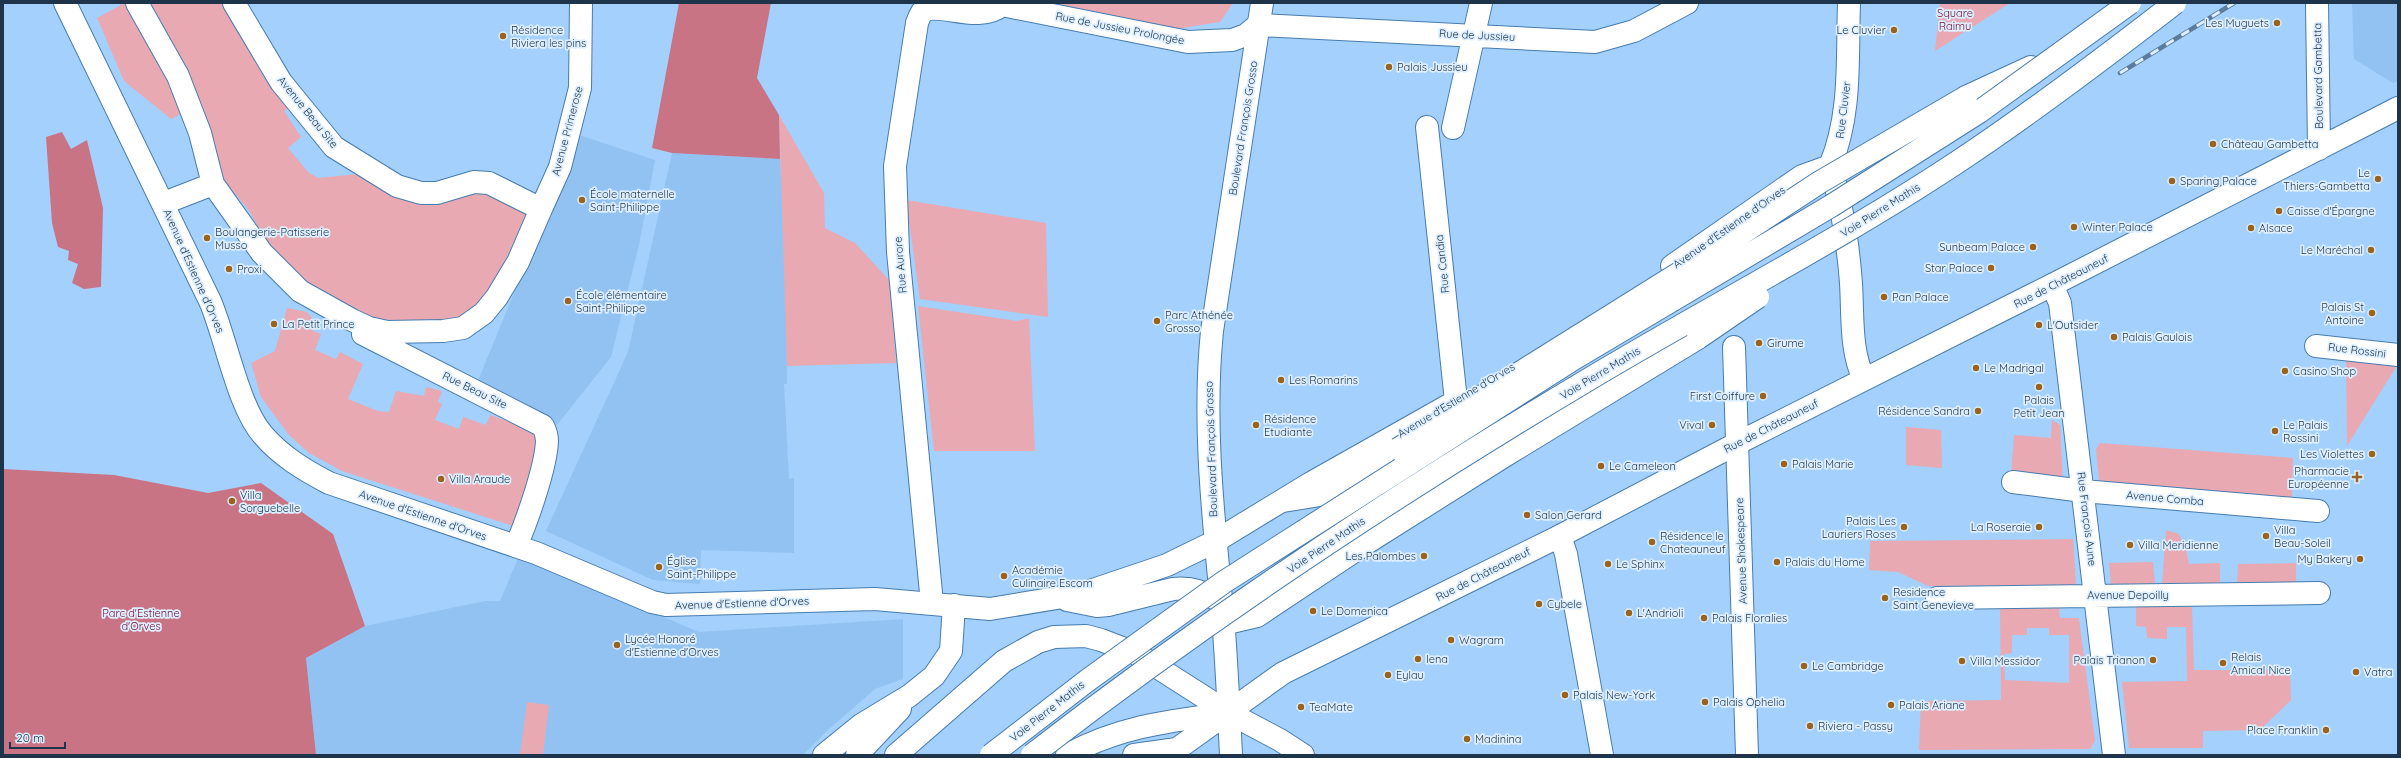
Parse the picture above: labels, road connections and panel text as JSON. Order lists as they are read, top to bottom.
{
  "streets": {
    "main road": [
      "Rue de Jussieu Prolongée",
      "Rue de Jussieu",
      "Boulevard Gambetta",
      "Rue Cluvier",
      "Avenue Beau Site",
      "Boulevard François Grosso",
      "Avenue Primerose",
      "Voie Pierre Mathis",
      "Avenue d'Estienne d'Orves",
      "Rue Candia",
      "Rue Aurore",
      "Rue de Châteauneuf",
      "Rue Rossini",
      "Rue Beau Site",
      "Avenue Comba",
      "Rue François Aune",
      "Avenue Shakespeare",
      "Avenue Depoilly"
    ]
  },
  "crossings": [
    ["Rue de Jussieu Prolongée", "Rue de Jussieu"],
    ["Rue de Jussieu Prolongée", "Boulevard François Grosso"],
    ["Rue de Jussieu Prolongée", "Rue Aurore"],
    ["Rue de Jussieu", "Boulevard François Grosso"],
    ["Boulevard Gambetta", "Rue de Châteauneuf"],
    ["Rue Cluvier", "Avenue d'Estienne d'Orves"],
    ["Avenue Beau Site", "Avenue Primerose"],
    ["Boulevard François Grosso", "Avenue d'Estienne d'Orves"],
    ["Boulevard François Grosso", "Rue de Châteauneuf"],
    ["Avenue d'Estienne d'Orves", "Rue Candia"],
    ["Avenue d'Estienne d'Orves", "Rue Aurore"],
    ["Avenue d'Estienne d'Orves", "Rue Beau Site"],
    ["Rue de Châteauneuf", "Rue François Aune"],
    ["Rue de Châteauneuf", "Avenue Shakespeare"],
    ["Avenue Comba", "Rue François Aune"],
    ["Rue François Aune", "Avenue Depoilly"]
  ],
  "parks": ["Square Raimu", "Parc d'Estienne d'Orves"],
  "places": {
    "other": [
      "Les Muguets",
      "Le Cluvier",
      "Résidence Riviera les pins",
      "Palais Jussieu",
      "Château Gambetta",
      "Le Thiers-Gambetta",
      "Sparing Palace",
      "École maternelle Saint-Philippe",
      "Caisse d'Épargne",
      "Winter Palace",
      "Alsace",
      "Boulangerie-Patisserie Musso",
      "Sunbeam Palace",
      "Le Maréchal",
      "Star Palace",
      "Proxi",
      "Pan Palace",
      "École élémentaire Saint-Philippe",
      "Palais St Antoine",
      "Parc Athénée Grosso",
      "La Petit Prince",
      "L'Outsider",
      "Palais Gaulois",
      "Girume",
      "Le Madrigal",
      "Casino Shop",
      "Les Romarins",
      "Palais Petit Jean",
      "First Coiffure",
      "Résidence Sandra",
      "Résidence Etudiante",
      "Vival",
      "Le Palais Rossini",
      "Les Violettes",
      "Palais Marie",
      "Le Cameleon",
      "Villa Araude",
      "Villa Sorguebelle",
      "Salon Gerard",
      "Palais Les Lauriers Roses",
      "La Roseraie",
      "Villa Beau-Soleil",
      "Résidence le Chateauneuf",
      "Villa Meridienne",
      "Les Palombes",
      "My Bakery",
      "Palais du Home",
      "Le Sphinx",
      "Église Saint-Philippe",
      "Académie Culinaire Escom",
      "Residence Saint Genevieve",
      "Cybele",
      "Le Domenica",
      "L'Andrioli",
      "Palais Floralies",
      "Wagram",
      "Lycée Honoré d'Estienne d'Orves",
      "Iena",
      "Palais Trianon",
      "Villa Messidor",
      "Relais Amical Nice",
      "Le Cambridge",
      "Vatra",
      "Eylau",
      "Palais New-York",
      "Palais Ophelia",
      "Palais Ariane",
      "TeaMate",
      "Riviera - Passy",
      "Place Franklin",
      "Madinina"
    ],
    "health": ["Pharmacie Européenne"]
  },
  "scale_bar": "20 m"
}
